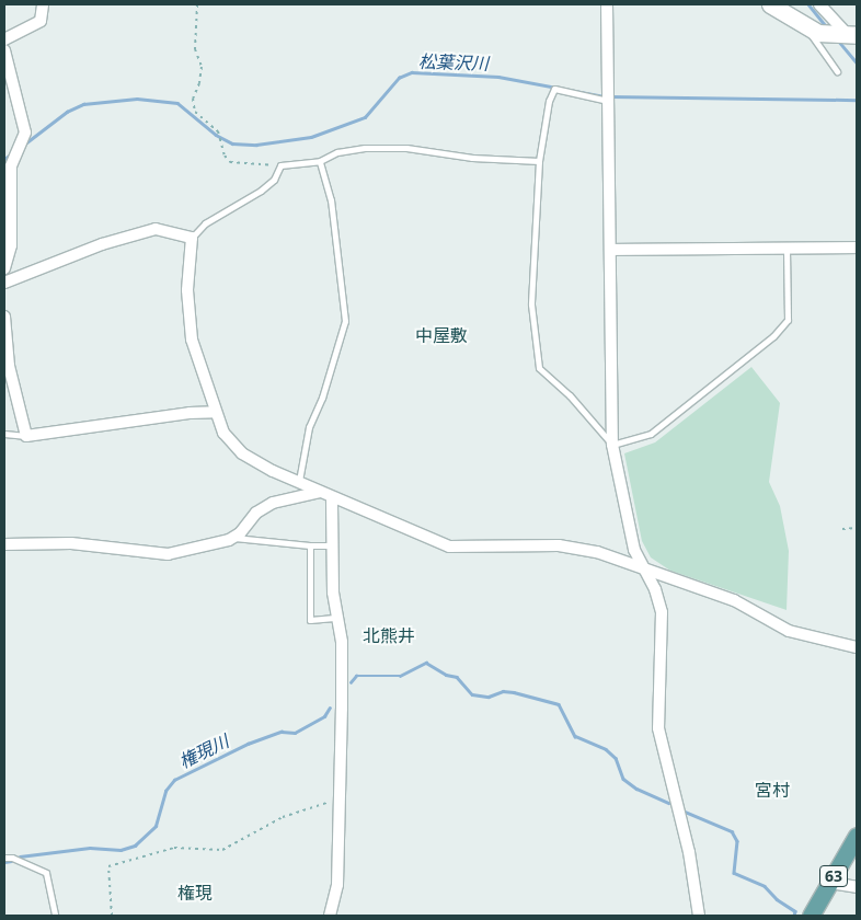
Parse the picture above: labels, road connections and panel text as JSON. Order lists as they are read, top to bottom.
{
  "streets": {
    "main road": ["63"]
  },
  "districts": [
    "中屋敷",
    "北熊井",
    "宮村",
    "権現"
  ],
  "water": ["松葉沢川", "権現川"]
}
